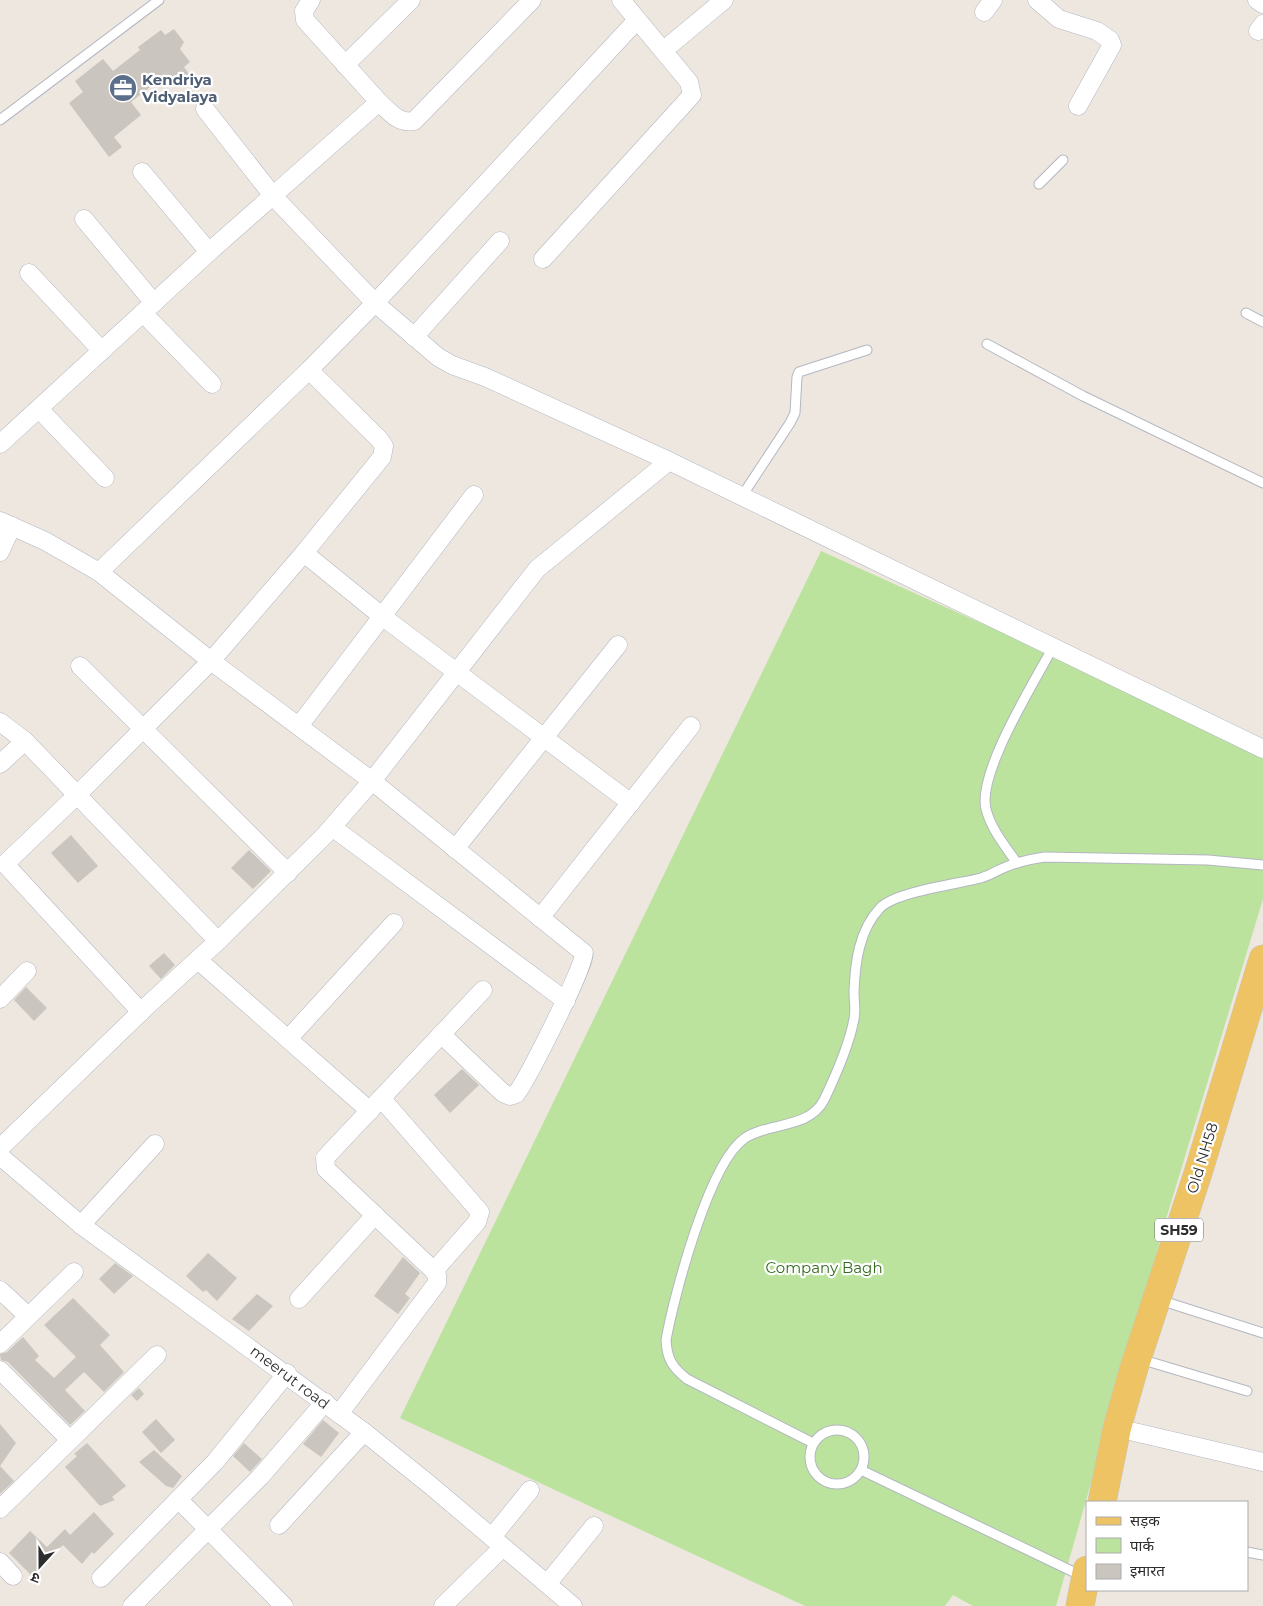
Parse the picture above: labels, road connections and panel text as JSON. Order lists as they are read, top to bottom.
{
  "streets": {
    "main road": ["Old NH58", "SH59"],
    "street": ["meerut road"]
  },
  "parks": ["Company Bagh"],
  "places": {
    "office": ["Kendriya Vidyalaya"]
  },
  "legend": ["सड़क", "पार्क", "इमारत"],
  "north": "bottom"
}
